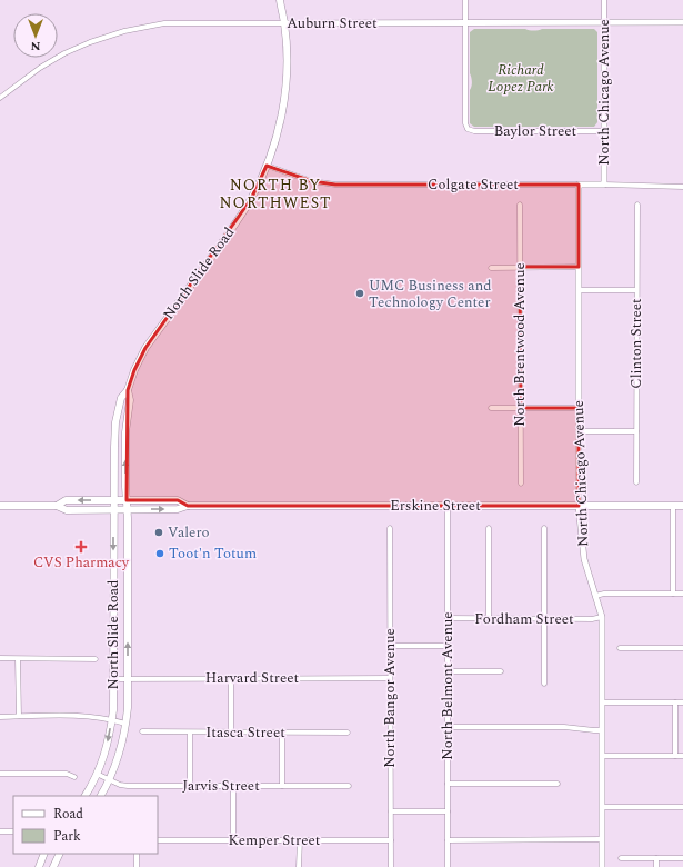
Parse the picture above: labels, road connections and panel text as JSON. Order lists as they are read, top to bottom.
{
  "streets": {
    "main road": ["North Slide Road", "Erskine Street"],
    "street": [
      "Auburn Street",
      "North Chicago Avenue",
      "Baylor Street",
      "Colgate Street",
      "Clinton Street",
      "North Brentwood Avenue",
      "Fordham Street",
      "Harvard Street",
      "North Belmont Avenue",
      "North Bangor Avenue",
      "Itasca Street",
      "Jarvis Street",
      "Kemper Street"
    ]
  },
  "crossings": [
    ["Auburn Street", "North Chicago Avenue"],
    ["Auburn Street", "Baylor Street"],
    ["Auburn Street", "North Slide Road"],
    ["North Chicago Avenue", "Baylor Street"],
    ["North Chicago Avenue", "Colgate Street"],
    ["North Chicago Avenue", "Erskine Street"],
    ["North Chicago Avenue", "Fordham Street"],
    ["Colgate Street", "North Slide Road"],
    ["North Slide Road", "Erskine Street"],
    ["North Slide Road", "Harvard Street"],
    ["North Slide Road", "Jarvis Street"],
    ["Erskine Street", "North Belmont Avenue"],
    ["Fordham Street", "North Belmont Avenue"],
    ["Harvard Street", "North Bangor Avenue"],
    ["North Bangor Avenue", "Kemper Street"]
  ],
  "districts": ["NORTH BY NORTHWEST"],
  "parks": ["Richard Lopez Park"],
  "places": {
    "other": ["UMC Business and Technology Center", "Valero", "Toot'n Totum"],
    "health": ["CVS Pharmacy"]
  },
  "legend": ["Road", "Park"],
  "north": "bottom"
}
